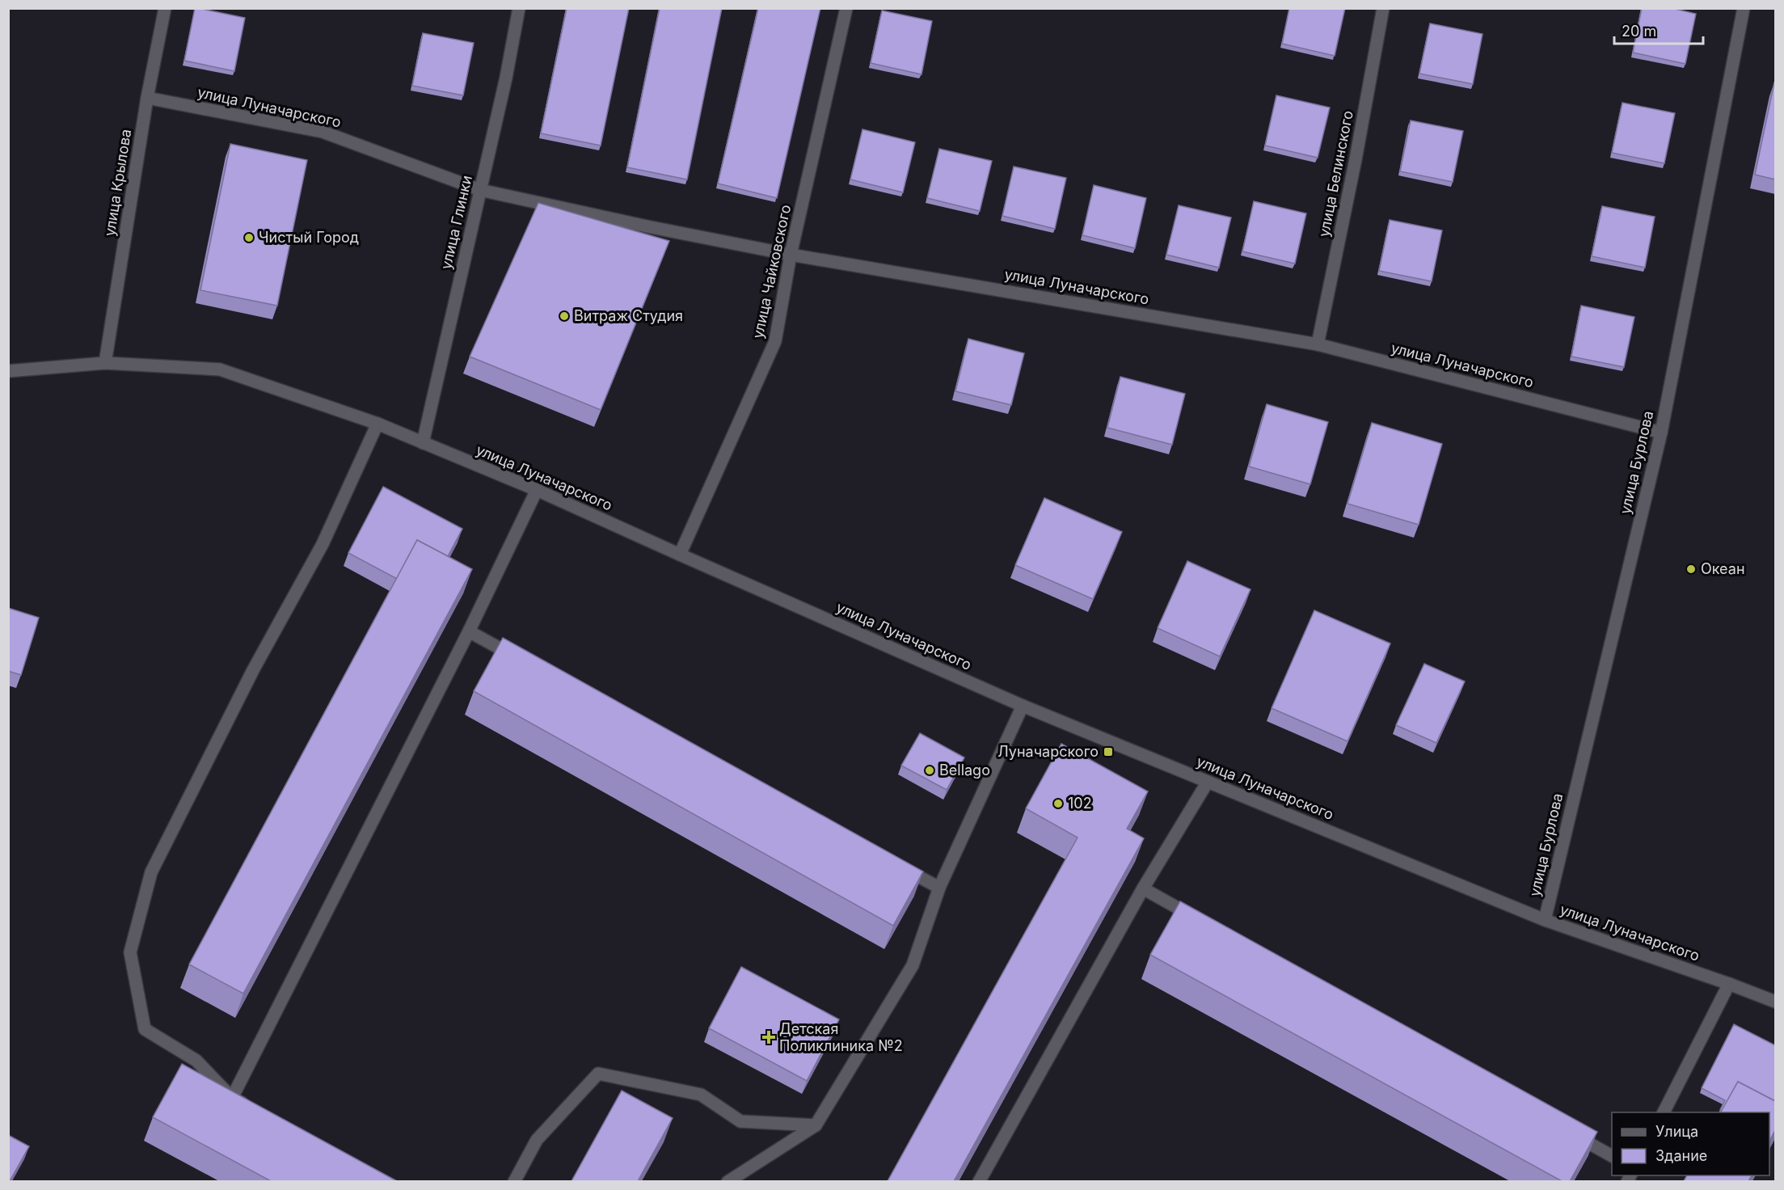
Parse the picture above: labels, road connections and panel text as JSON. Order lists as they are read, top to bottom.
{
  "streets": {
    "street": [
      "улица Луначарского",
      "улица Белинского",
      "улица Крылова",
      "улица Глинки",
      "улица Чайковского",
      "улица Бурлова"
    ]
  },
  "crossings": [
    ["улица Луначарского", "улица Белинского"],
    ["улица Луначарского", "улица Крылова"],
    ["улица Луначарского", "улица Глинки"],
    ["улица Луначарского", "улица Чайковского"],
    ["улица Луначарского", "улица Бурлова"]
  ],
  "places": {
    "other": [
      "Чистый Город",
      "Витраж Студия",
      "Океан",
      "Bellago",
      "102"
    ],
    "transit": ["Луначарского"],
    "health": ["Детская Поликлиника №2"]
  },
  "legend": ["Улица", "Здание"],
  "scale_bar": "20 m"
}
